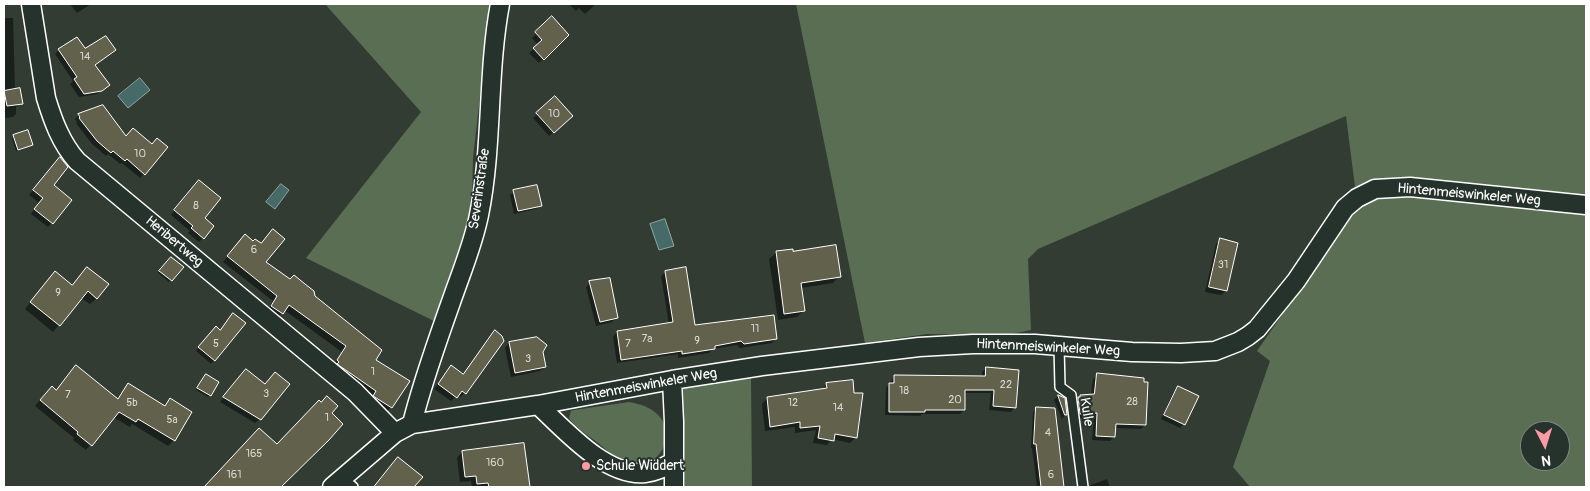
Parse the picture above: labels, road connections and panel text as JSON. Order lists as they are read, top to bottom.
{
  "streets": {
    "street": ["Severinstraße", "Hintenmeiswinkeler Weg", "Heribertweg"],
    "lane": ["Kulle"]
  },
  "crossings": [
    ["Severinstraße", "Hintenmeiswinkeler Weg"],
    ["Hintenmeiswinkeler Weg", "Heribertweg"],
    ["Hintenmeiswinkeler Weg", "Kulle"]
  ],
  "places": ["Schule Widdert"],
  "house_numbers": [
    "14",
    "10",
    "10",
    "8",
    "6",
    "31",
    "9",
    "11",
    "7a",
    "9",
    "5",
    "7",
    "3",
    "1",
    "22",
    "18",
    "3",
    "7",
    "20",
    "28",
    "5b",
    "12",
    "14",
    "1",
    "5a",
    "4",
    "165",
    "160",
    "161",
    "6"
  ],
  "north": "bottom"
}
